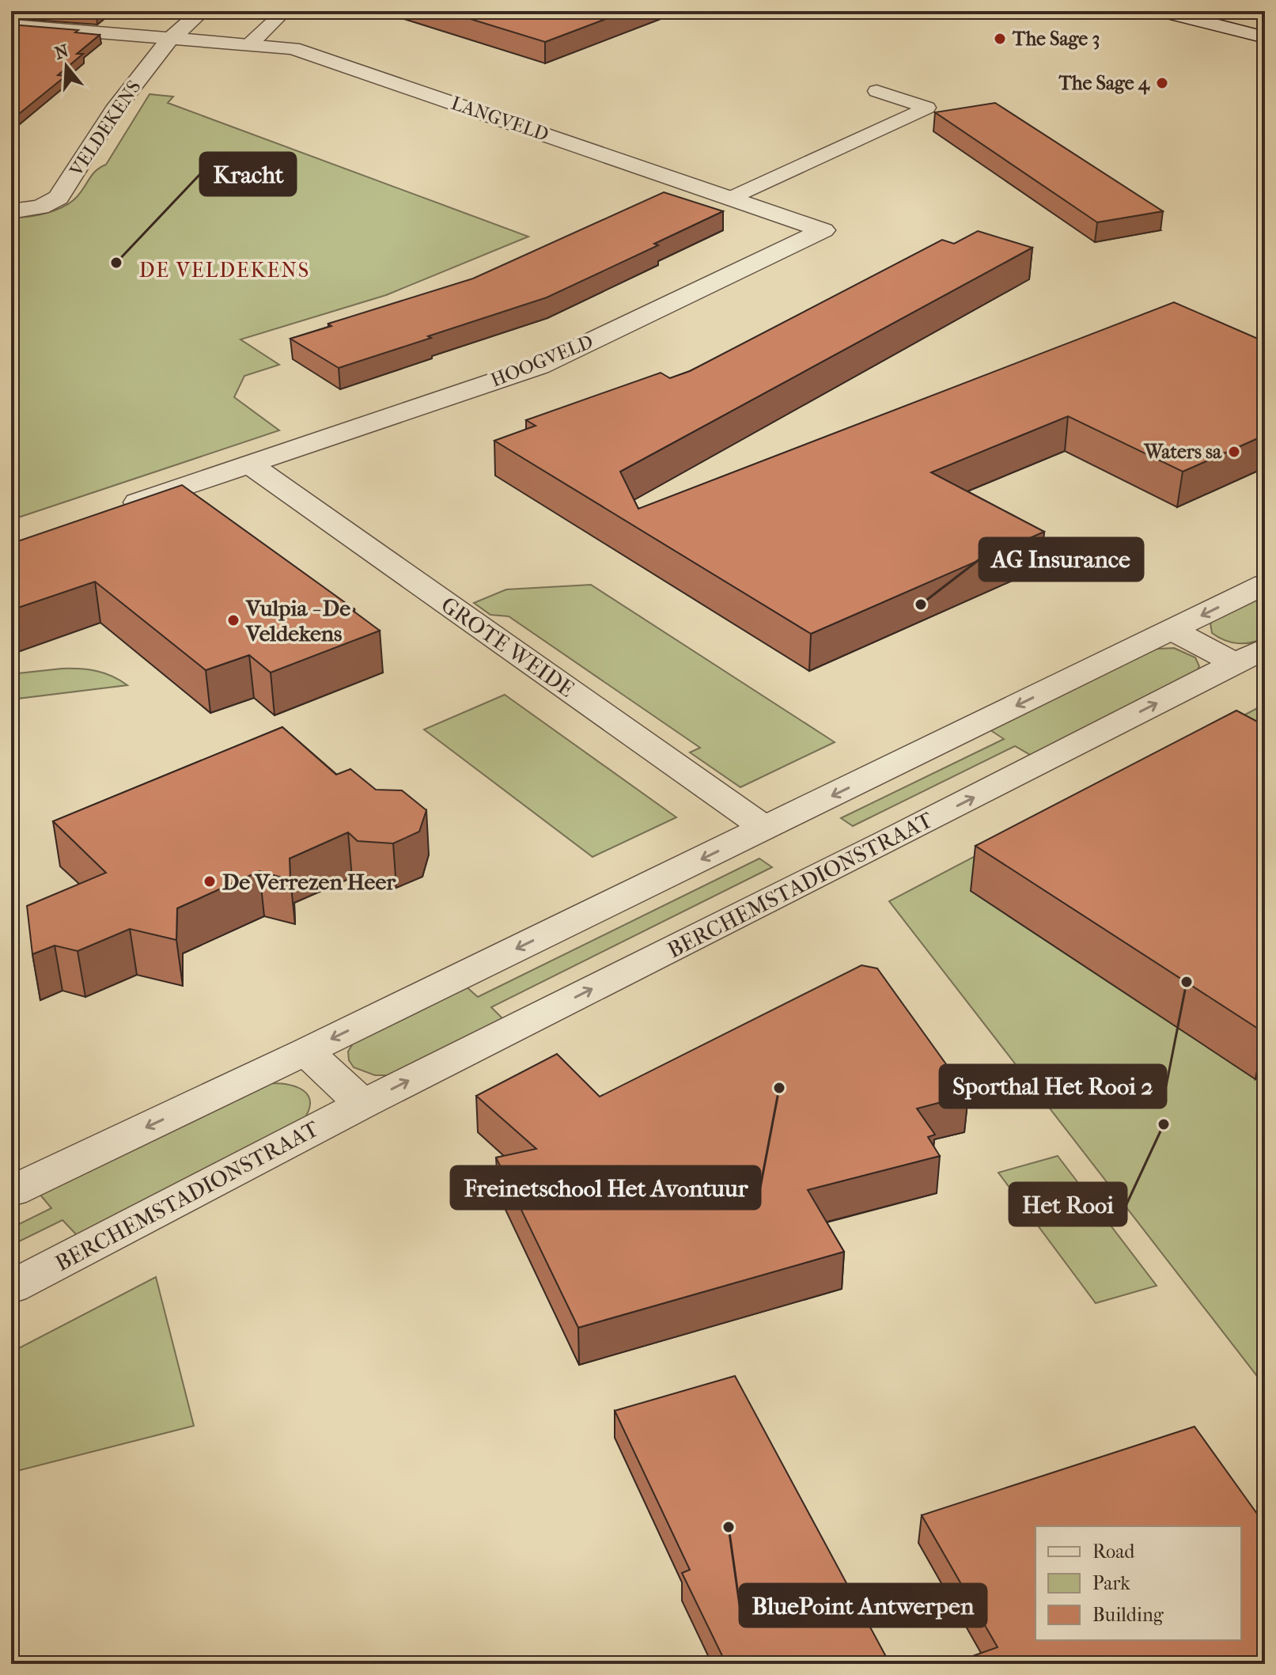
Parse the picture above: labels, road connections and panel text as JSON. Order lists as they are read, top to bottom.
{
  "streets": {
    "street": [
      "LANGVELD",
      "VELDEKENS",
      "HOOGVELD",
      "GROTE WEIDE",
      "BERCHEMSTADIONSTRAAT"
    ]
  },
  "crossings": [
    ["LANGVELD", "VELDEKENS"],
    ["LANGVELD", "HOOGVELD"],
    ["HOOGVELD", "GROTE WEIDE"]
  ],
  "districts": ["DE VELDEKENS"],
  "places": [
    "The Sage 3",
    "The Sage 4",
    "Kracht",
    "Waters sa",
    "AG Insurance",
    "Vulpia - De Veldekens",
    "De Verrezen Heer",
    "Sporthal Het Rooi 2",
    "Freinetschool Het Avontuur",
    "Het Rooi",
    "BluePoint Antwerpen"
  ],
  "legend": ["Road", "Park", "Building"],
  "north": "top"
}
